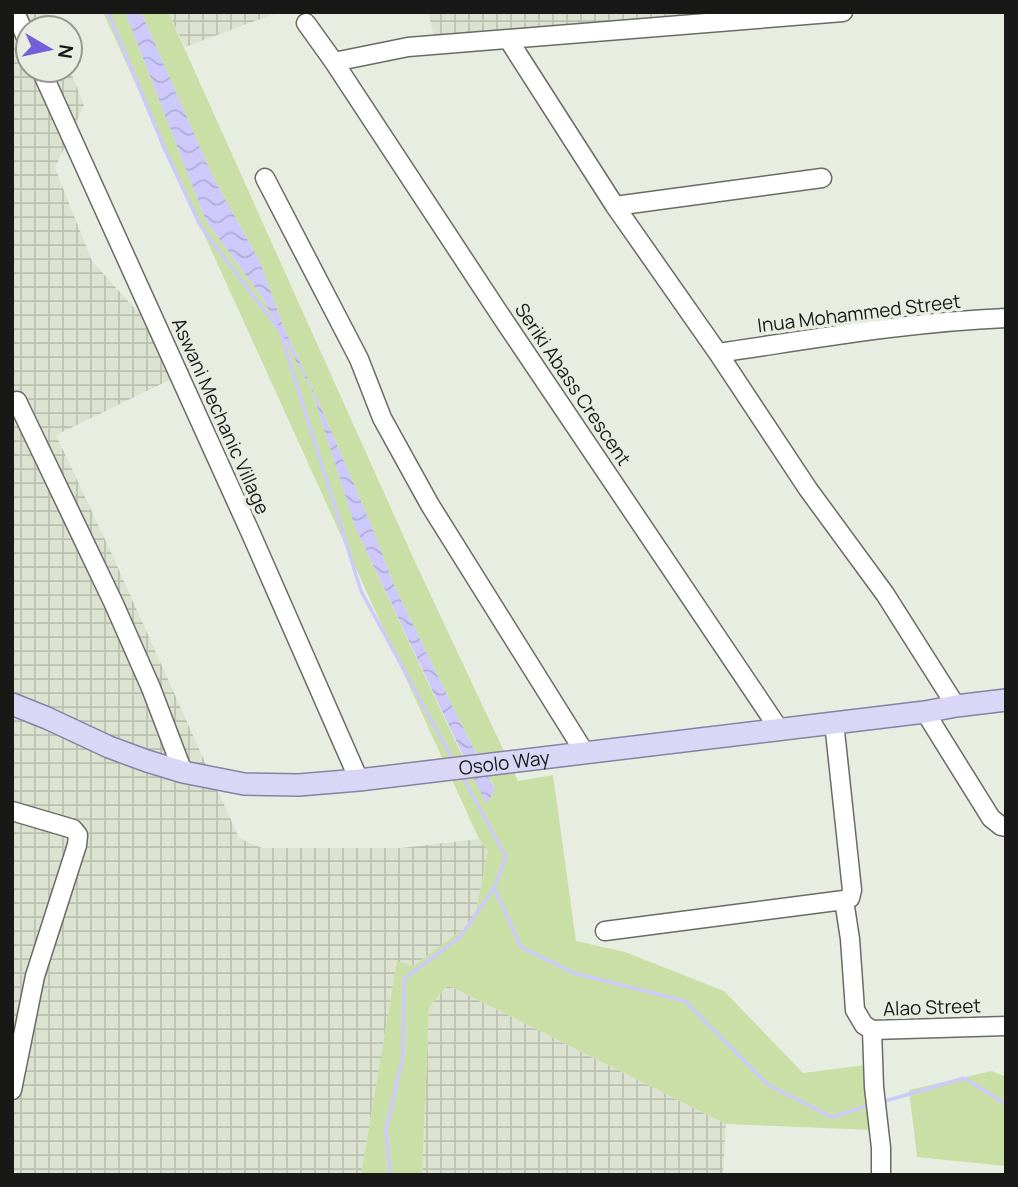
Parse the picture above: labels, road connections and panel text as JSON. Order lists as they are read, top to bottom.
{
  "streets": {
    "main road": ["Osolo Way"],
    "street": [
      "Inua Mohammed Street",
      "Seriki Abass Crescent",
      "Aswani Mechanic Village",
      "Alao Street"
    ]
  },
  "crossings": [
    ["Seriki Abass Crescent", "Osolo Way"],
    ["Aswani Mechanic Village", "Osolo Way"],
    ["Osolo Way", "Alao Street"]
  ],
  "north": "right"
}
